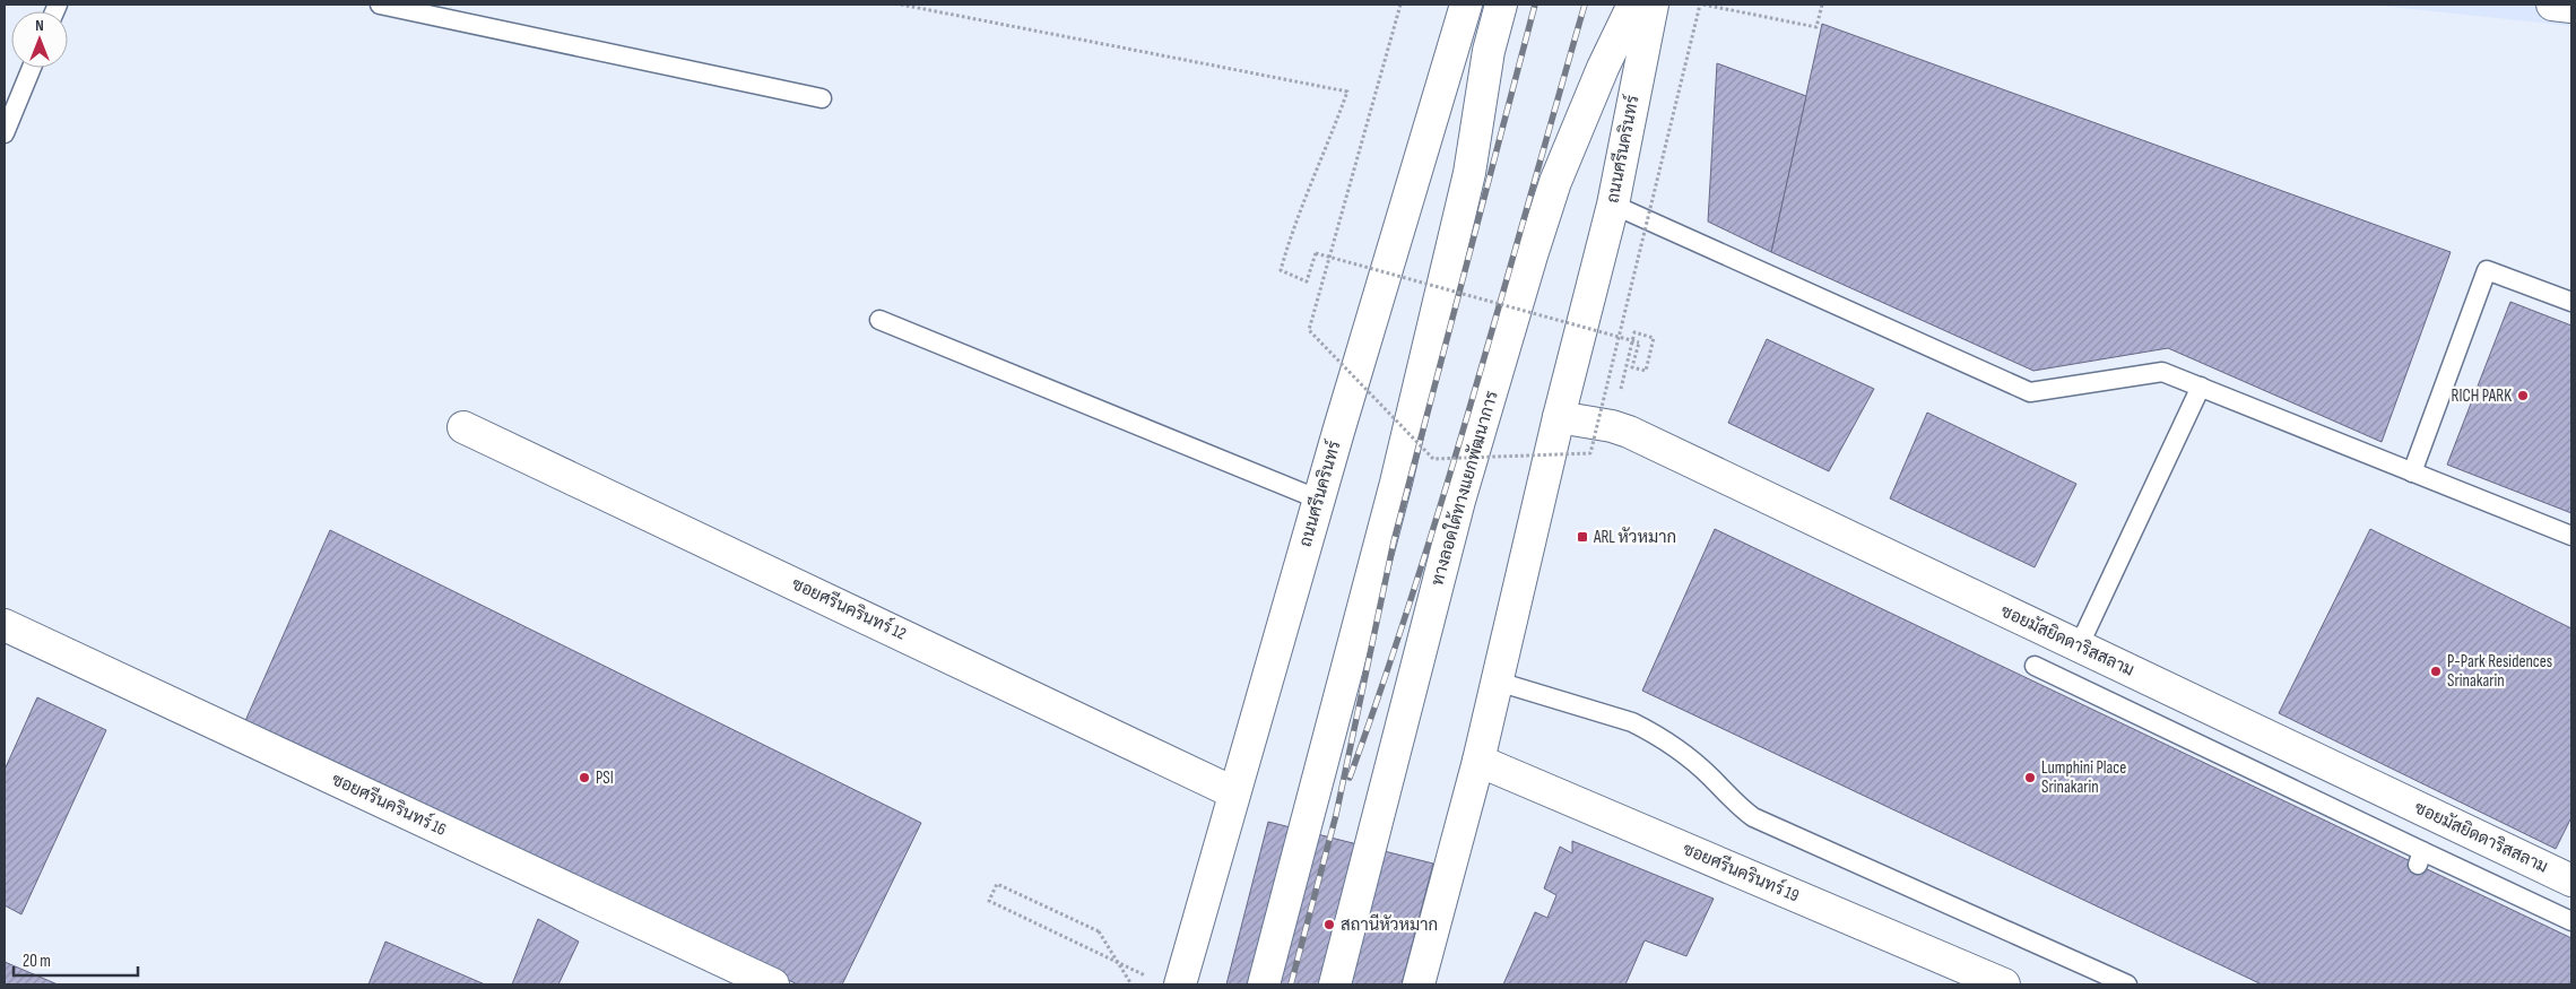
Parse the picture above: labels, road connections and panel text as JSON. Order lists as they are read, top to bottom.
{
  "streets": {
    "main road": [
      "ถนนศรีนครินทร์",
      "ทางลอดใต้ทางแยกพัฒนาการ",
      "ซอยศรีนครินทร์ 12",
      "ซอยมัสยิดดาริสสลาม",
      "ซอยศรีนครินทร์ 16",
      "ซอยศรีนครินทร์ 19"
    ]
  },
  "crossings": [
    ["ถนนศรีนครินทร์", "ซอยศรีนครินทร์ 12"],
    ["ถนนศรีนครินทร์", "ซอยมัสยิดดาริสสลาม"],
    ["ถนนศรีนครินทร์", "ซอยศรีนครินทร์ 19"]
  ],
  "places": {
    "other": [
      "RICH PARK",
      "P-Park Residences Srinakarin",
      "PSI",
      "Lumphini Place Srinakarin",
      "สถานีหัวหมาก"
    ],
    "transit": ["ARL หัวหมาก"]
  },
  "scale_bar": "20 m",
  "north": "top"
}
